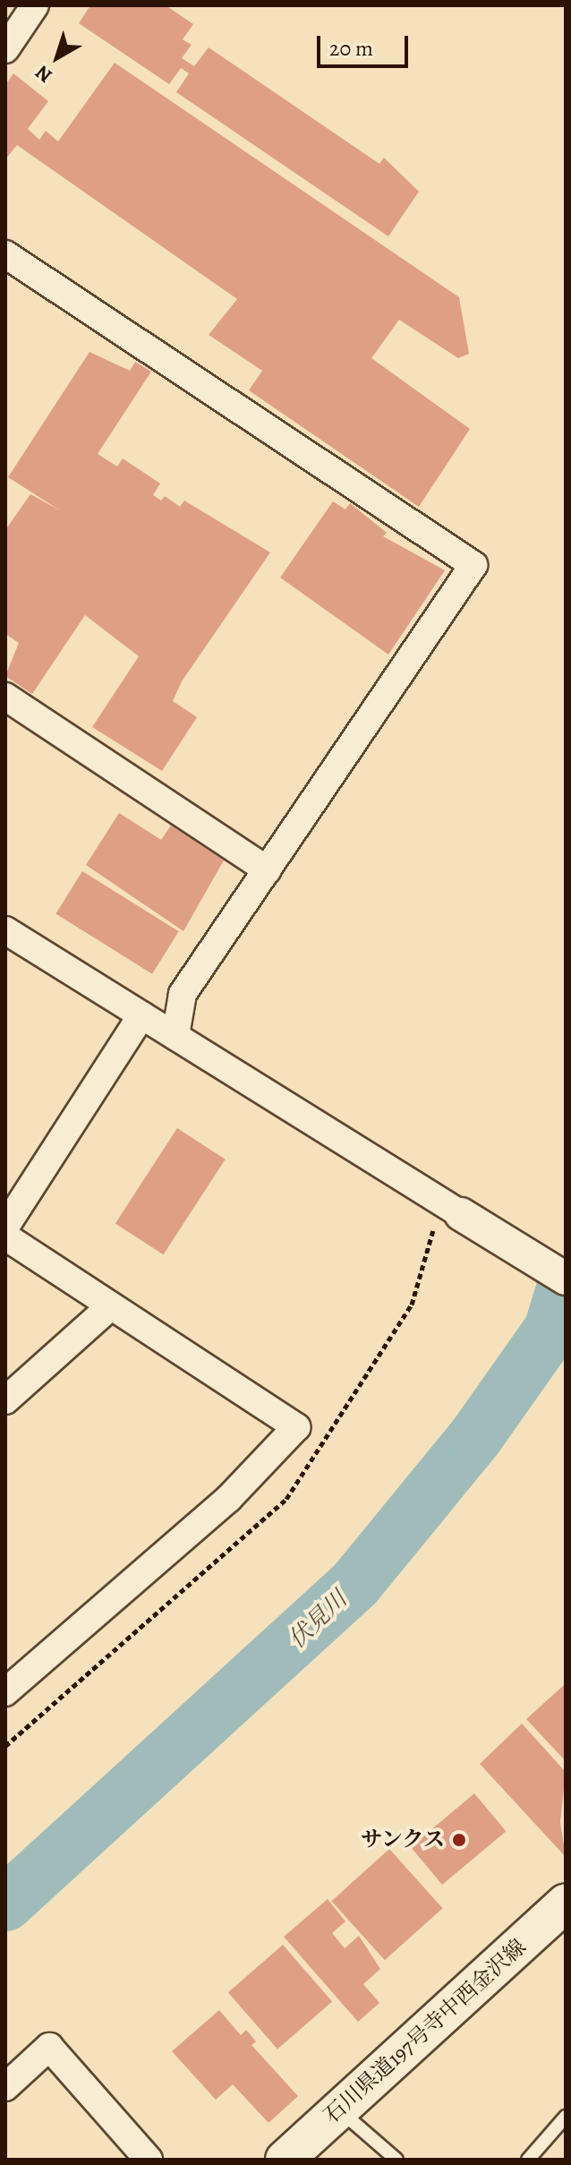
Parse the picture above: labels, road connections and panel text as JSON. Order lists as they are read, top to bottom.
{
  "streets": {
    "main road": ["石川県道197号寺中西金沢線"]
  },
  "water": ["伏見川"],
  "places": ["サンクス"],
  "scale_bar": "20 m",
  "north": "bottom left"
}
